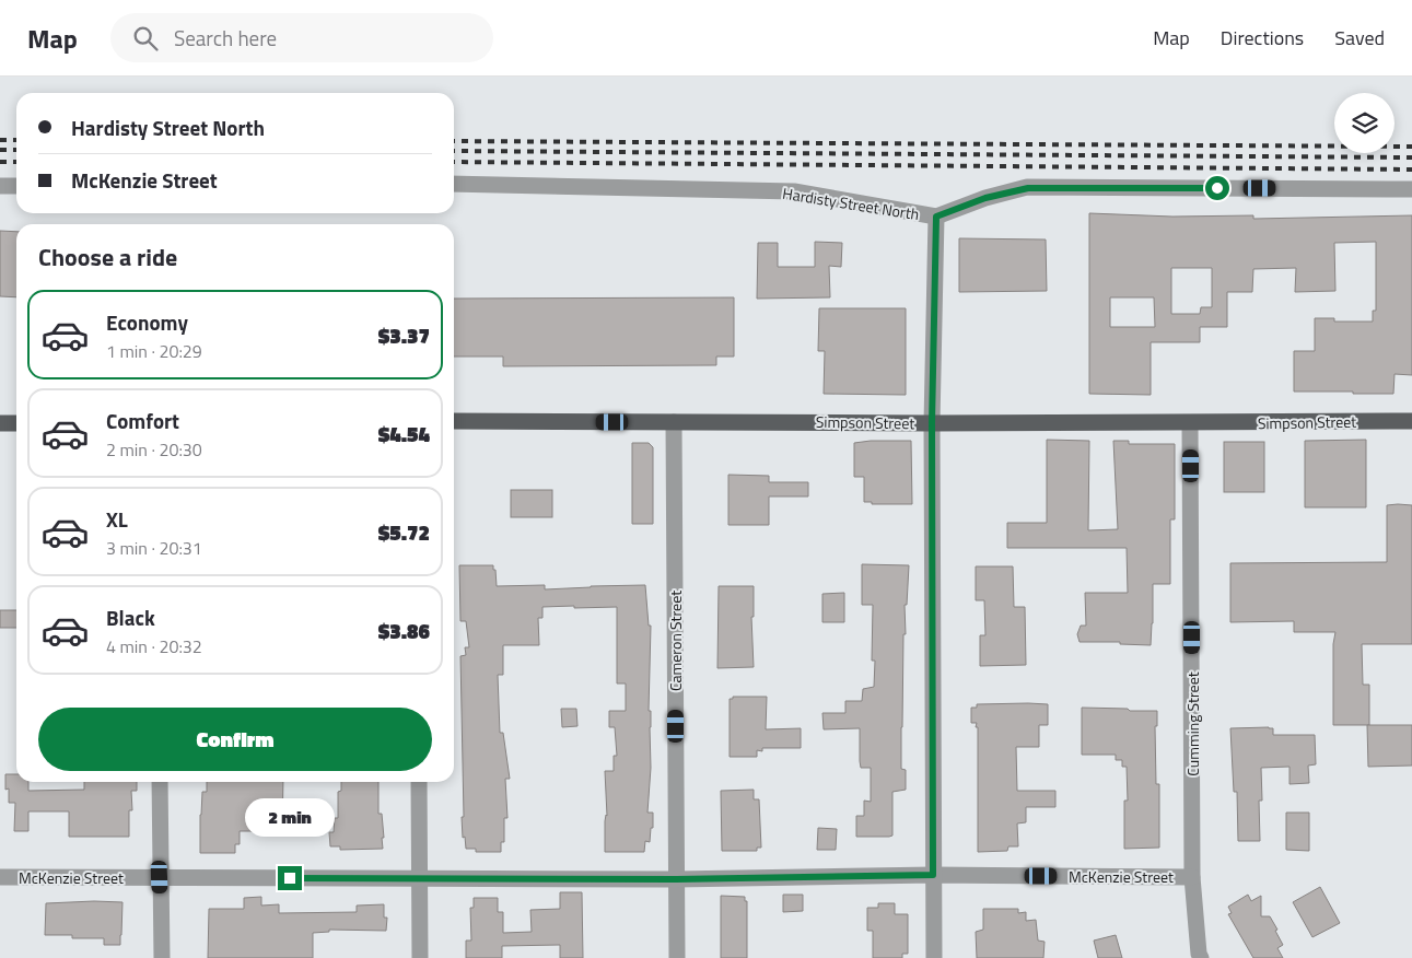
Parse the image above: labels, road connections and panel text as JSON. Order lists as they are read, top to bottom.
{
  "streets": {
    "main road": ["Simpson Street"],
    "street": [
      "Hardisty Street North",
      "Cameron Street",
      "Cumming Street",
      "McKenzie Street"
    ]
  },
  "crossings": [
    ["Simpson Street", "Cameron Street"],
    ["Simpson Street", "Cumming Street"],
    ["Cameron Street", "McKenzie Street"],
    ["Cumming Street", "McKenzie Street"]
  ],
  "page": {
    "header": "Map",
    "search": "Search here",
    "nav": ["Map", "Directions", "Saved"],
    "banner": ["Hardisty Street North", "McKenzie Street"],
    "heading": "Choose a ride",
    "list": [
      {
        "name": "Economy",
        "note": "1 min · 20:29",
        "value": "$3.37"
      },
      {
        "name": "Comfort",
        "note": "2 min · 20:30",
        "value": "$4.54"
      },
      {
        "name": "XL",
        "note": "3 min · 20:31",
        "value": "$5.72"
      },
      {
        "name": "Black",
        "note": "4 min · 20:32",
        "value": "$3.86"
      }
    ],
    "buttons": "Confirm",
    "bubble": "2 min"
  }
}
